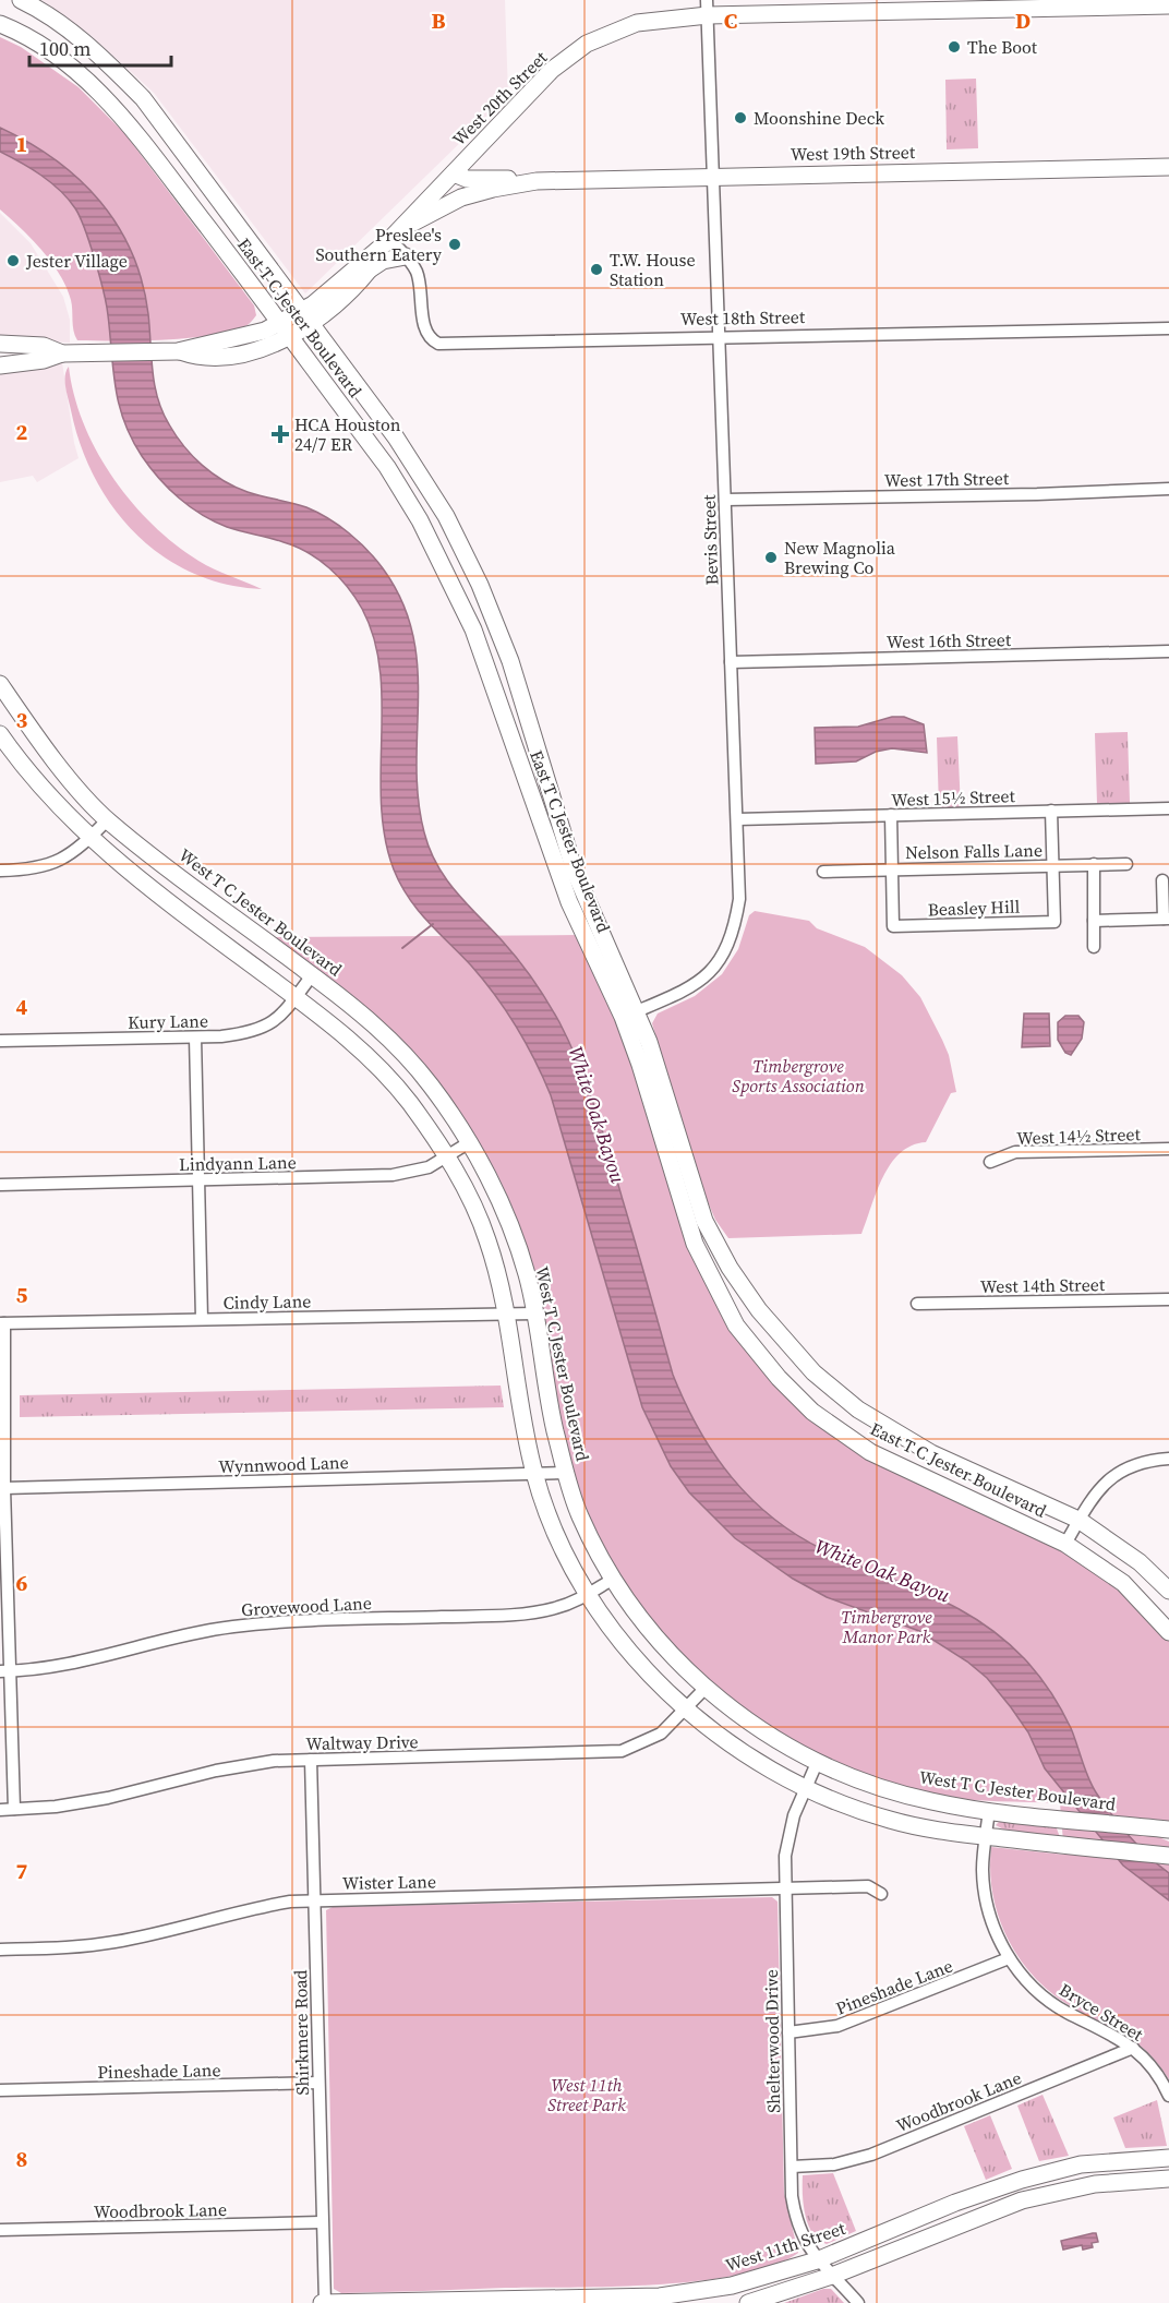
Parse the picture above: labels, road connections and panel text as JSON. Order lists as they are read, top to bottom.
{
  "streets": {
    "main road": [
      "West 20th Street",
      "West 19th Street",
      "East T C Jester Boulevard",
      "West T C Jester Boulevard",
      "West 11th Street"
    ],
    "street": [
      "West 18th Street",
      "West 17th Street",
      "Bevis Street",
      "West 16th Street",
      "West 15½ Street",
      "Nelson Falls Lane",
      "Beasley Hill",
      "Kury Lane",
      "West 14½ Street",
      "Lindyann Lane",
      "West 14th Street",
      "Cindy Lane",
      "Wynnwood Lane",
      "Grovewood Lane",
      "Waltway Drive",
      "Wister Lane",
      "Pineshade Lane",
      "Bryce Street",
      "Shirkmere Road",
      "Shelterwood Drive",
      "Woodbrook Lane"
    ]
  },
  "crossings": [
    ["West 20th Street", "West 19th Street"],
    ["West 20th Street", "East T C Jester Boulevard"],
    ["West 20th Street", "West 18th Street"],
    ["West 20th Street", "Bevis Street"],
    ["West 19th Street", "West 18th Street"],
    ["West 19th Street", "Bevis Street"],
    ["East T C Jester Boulevard", "Bevis Street"],
    ["West 18th Street", "Bevis Street"],
    ["West 17th Street", "Bevis Street"],
    ["Bevis Street", "West 16th Street"],
    ["Bevis Street", "West 15½ Street"],
    ["Nelson Falls Lane", "Beasley Hill"],
    ["West T C Jester Boulevard", "Kury Lane"],
    ["West T C Jester Boulevard", "Lindyann Lane"],
    ["West T C Jester Boulevard", "Cindy Lane"],
    ["West T C Jester Boulevard", "Wynnwood Lane"],
    ["West T C Jester Boulevard", "Grovewood Lane"],
    ["West T C Jester Boulevard", "Waltway Drive"],
    ["West T C Jester Boulevard", "Bryce Street"],
    ["West T C Jester Boulevard", "Shelterwood Drive"],
    ["Waltway Drive", "Shirkmere Road"],
    ["Wister Lane", "Shirkmere Road"],
    ["Wister Lane", "Shelterwood Drive"],
    ["Pineshade Lane", "Bryce Street"],
    ["Pineshade Lane", "Shirkmere Road"],
    ["Pineshade Lane", "Shelterwood Drive"],
    ["Bryce Street", "Woodbrook Lane"],
    ["Shirkmere Road", "Woodbrook Lane"],
    ["Shirkmere Road", "West 11th Street"],
    ["Shelterwood Drive", "Woodbrook Lane"],
    ["Shelterwood Drive", "West 11th Street"]
  ],
  "water": ["White Oak Bayou"],
  "parks": ["Timbergrove Sports Association", "Timbergrove Manor Park", "West 11th Street Park"],
  "places": {
    "other": [
      "The Boot",
      "Moonshine Deck",
      "Preslee's Southern Eatery",
      "Jester Village",
      "T.W. House Station",
      "New Magnolia Brewing Co"
    ],
    "health": ["HCA Houston 24/7 ER"]
  },
  "scale_bar": "100 m",
  "grid": {
    "columns": ["B", "C", "D"],
    "rows": [
      "1",
      "2",
      "3",
      "4",
      "5",
      "6",
      "7",
      "8"
    ]
  }
}
